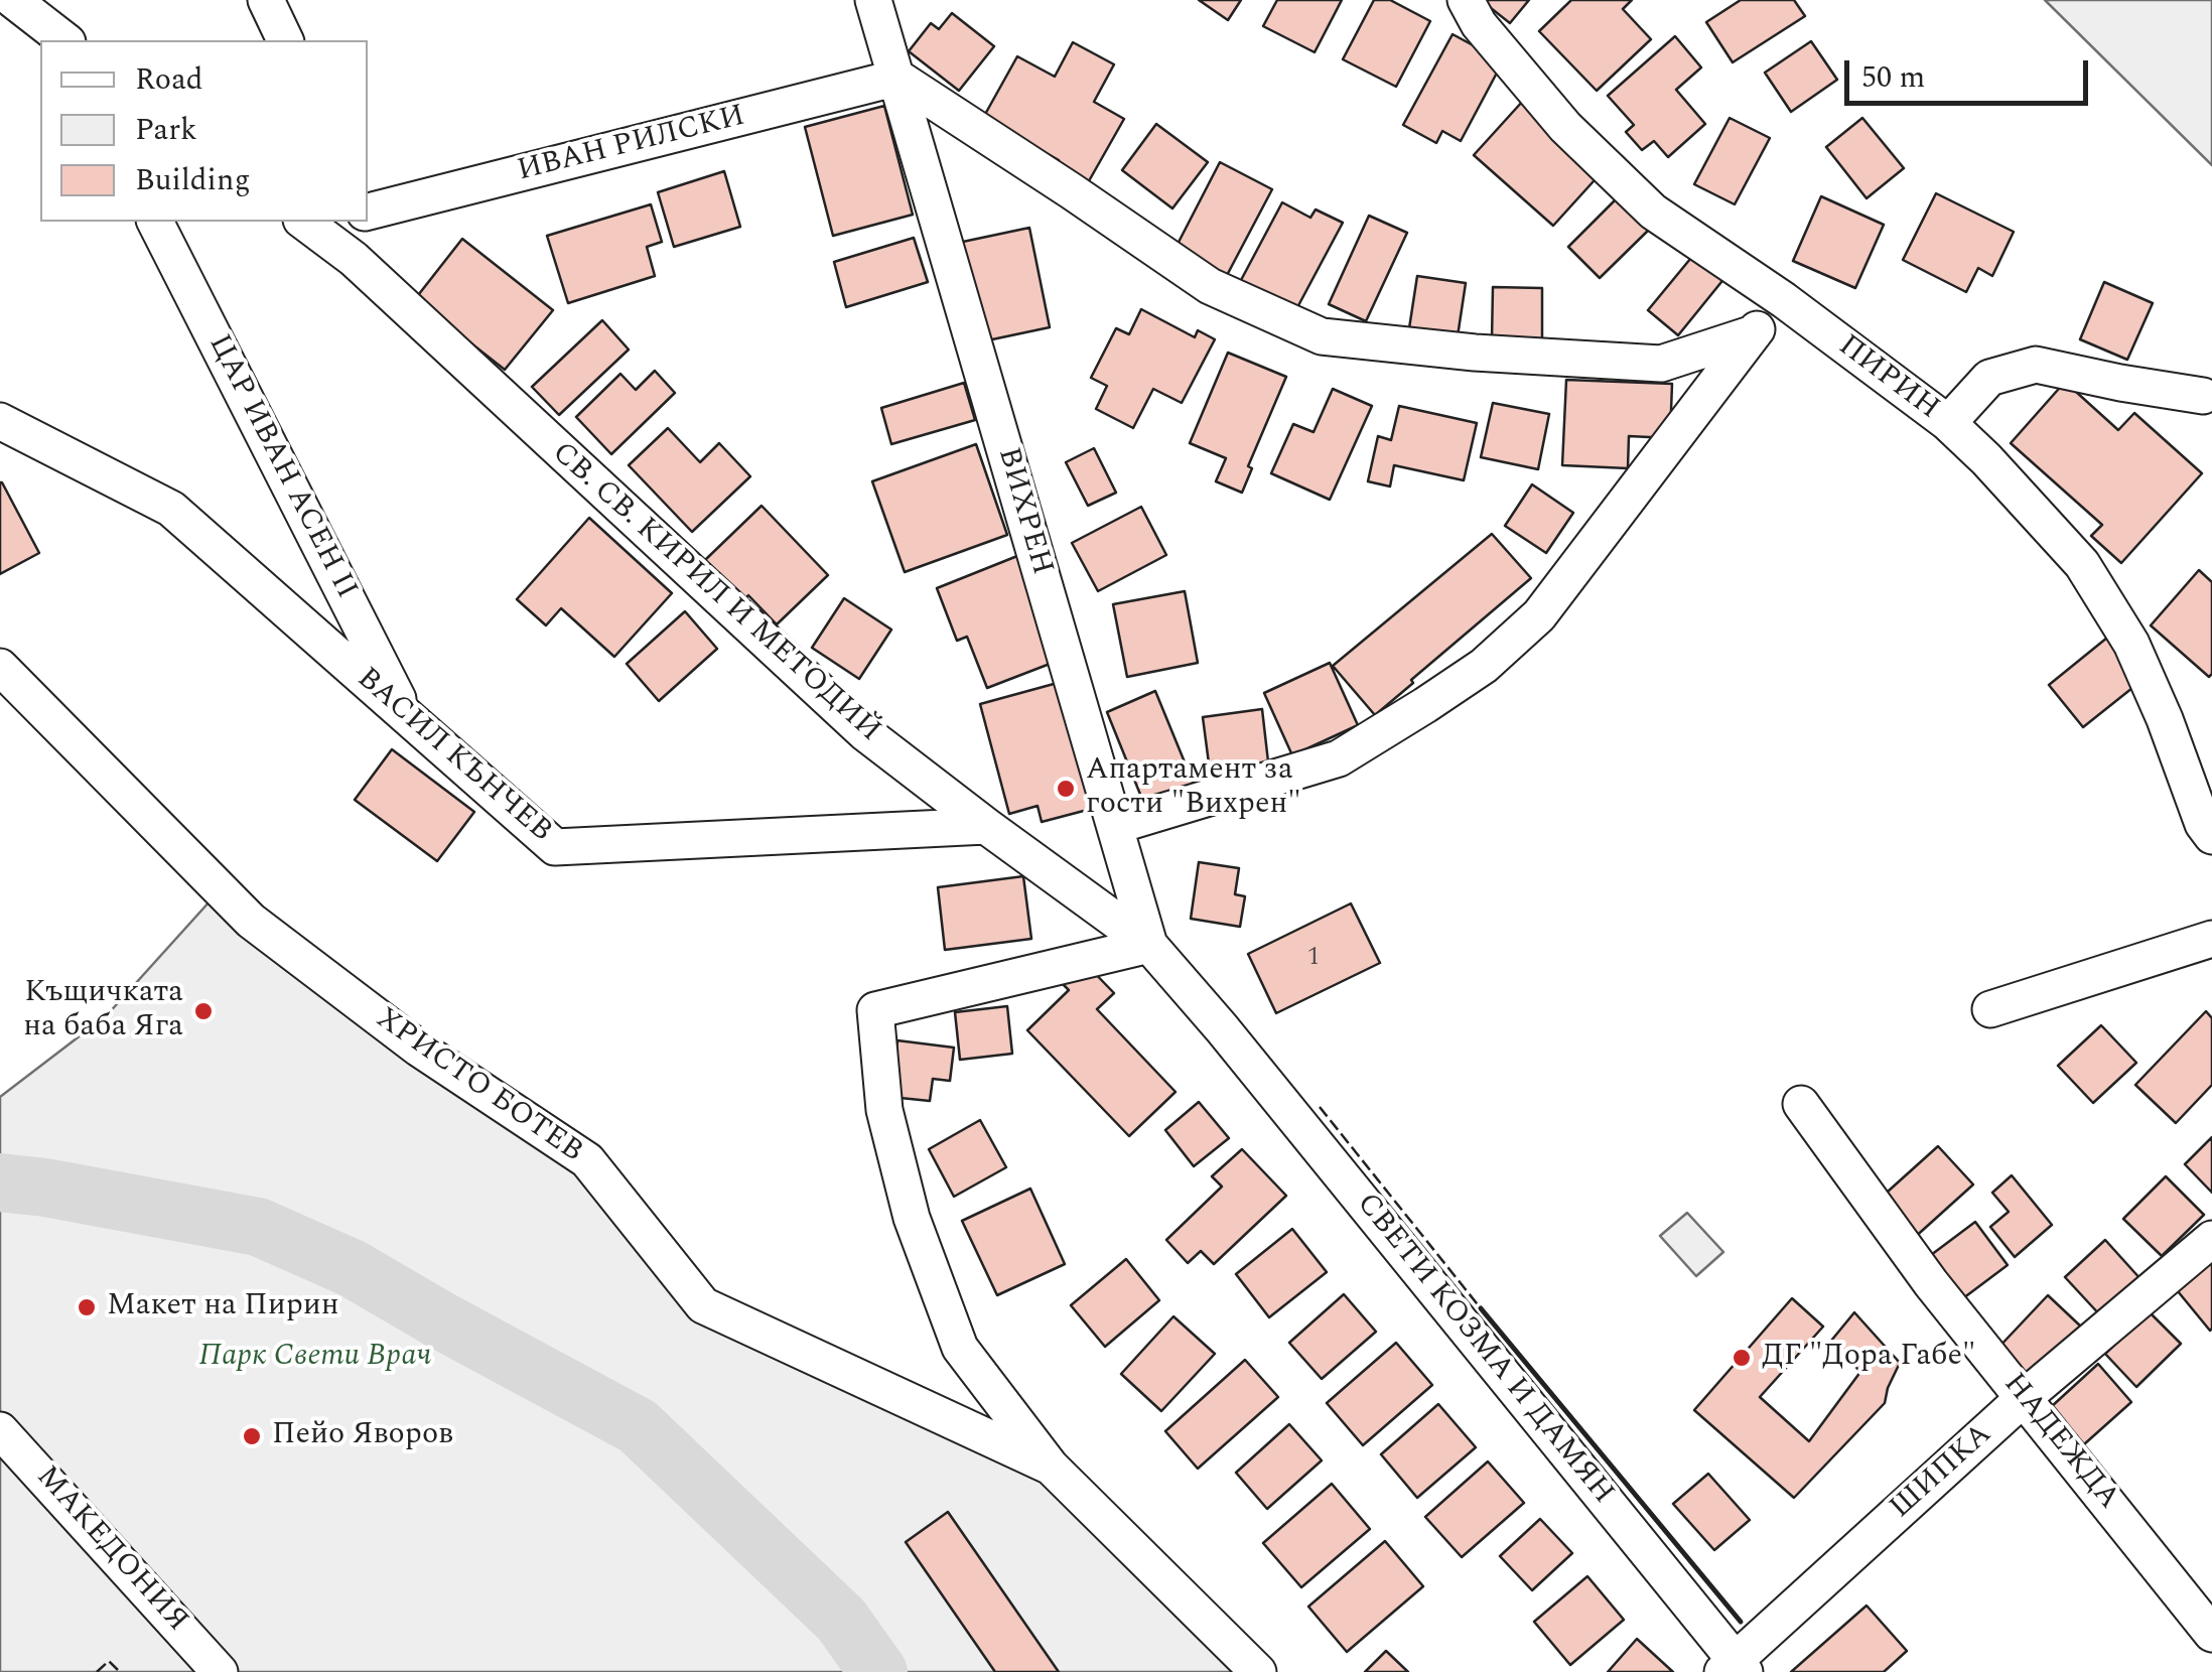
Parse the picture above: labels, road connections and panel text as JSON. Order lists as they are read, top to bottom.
{
  "streets": {
    "street": [
      "ИВАН РИЛСКИ",
      "ПИРИН",
      "ЦАР ИВАН АСЕН II",
      "ВИХРЕН",
      "СВ. СВ. КИРИЛ И МЕТОДИЙ",
      "ВАСИЛ КЪНЧЕВ",
      "ХРИСТО БОТЕВ",
      "СВЕТИ КОЗМА И ДАМЯН",
      "НАДЕЖДА",
      "ШИПКА",
      "МАКЕДОНИЯ"
    ]
  },
  "crossings": [
    ["ИВАН РИЛСКИ", "ВИХРЕН"],
    ["ЦАР ИВАН АСЕН II", "ВАСИЛ КЪНЧЕВ"],
    ["ВИХРЕН", "СВ. СВ. КИРИЛ И МЕТОДИЙ"],
    ["ВИХРЕН", "СВЕТИ КОЗМА И ДАМЯН"],
    ["СВ. СВ. КИРИЛ И МЕТОДИЙ", "ВАСИЛ КЪНЧЕВ"],
    ["СВ. СВ. КИРИЛ И МЕТОДИЙ", "СВЕТИ КОЗМА И ДАМЯН"],
    ["СВЕТИ КОЗМА И ДАМЯН", "ШИПКА"],
    ["НАДЕЖДА", "ШИПКА"]
  ],
  "parks": ["Парк Свети Врач"],
  "places": [
    "Апартамент за гости \"Вихрен\"",
    "Къщичката на баба Яга",
    "Макет на Пирин",
    "ДГ \"Дора Габе\"",
    "Пейо Яворов"
  ],
  "house_numbers": ["1"],
  "legend": ["Road", "Park", "Building"],
  "scale_bar": "50 m"
}
